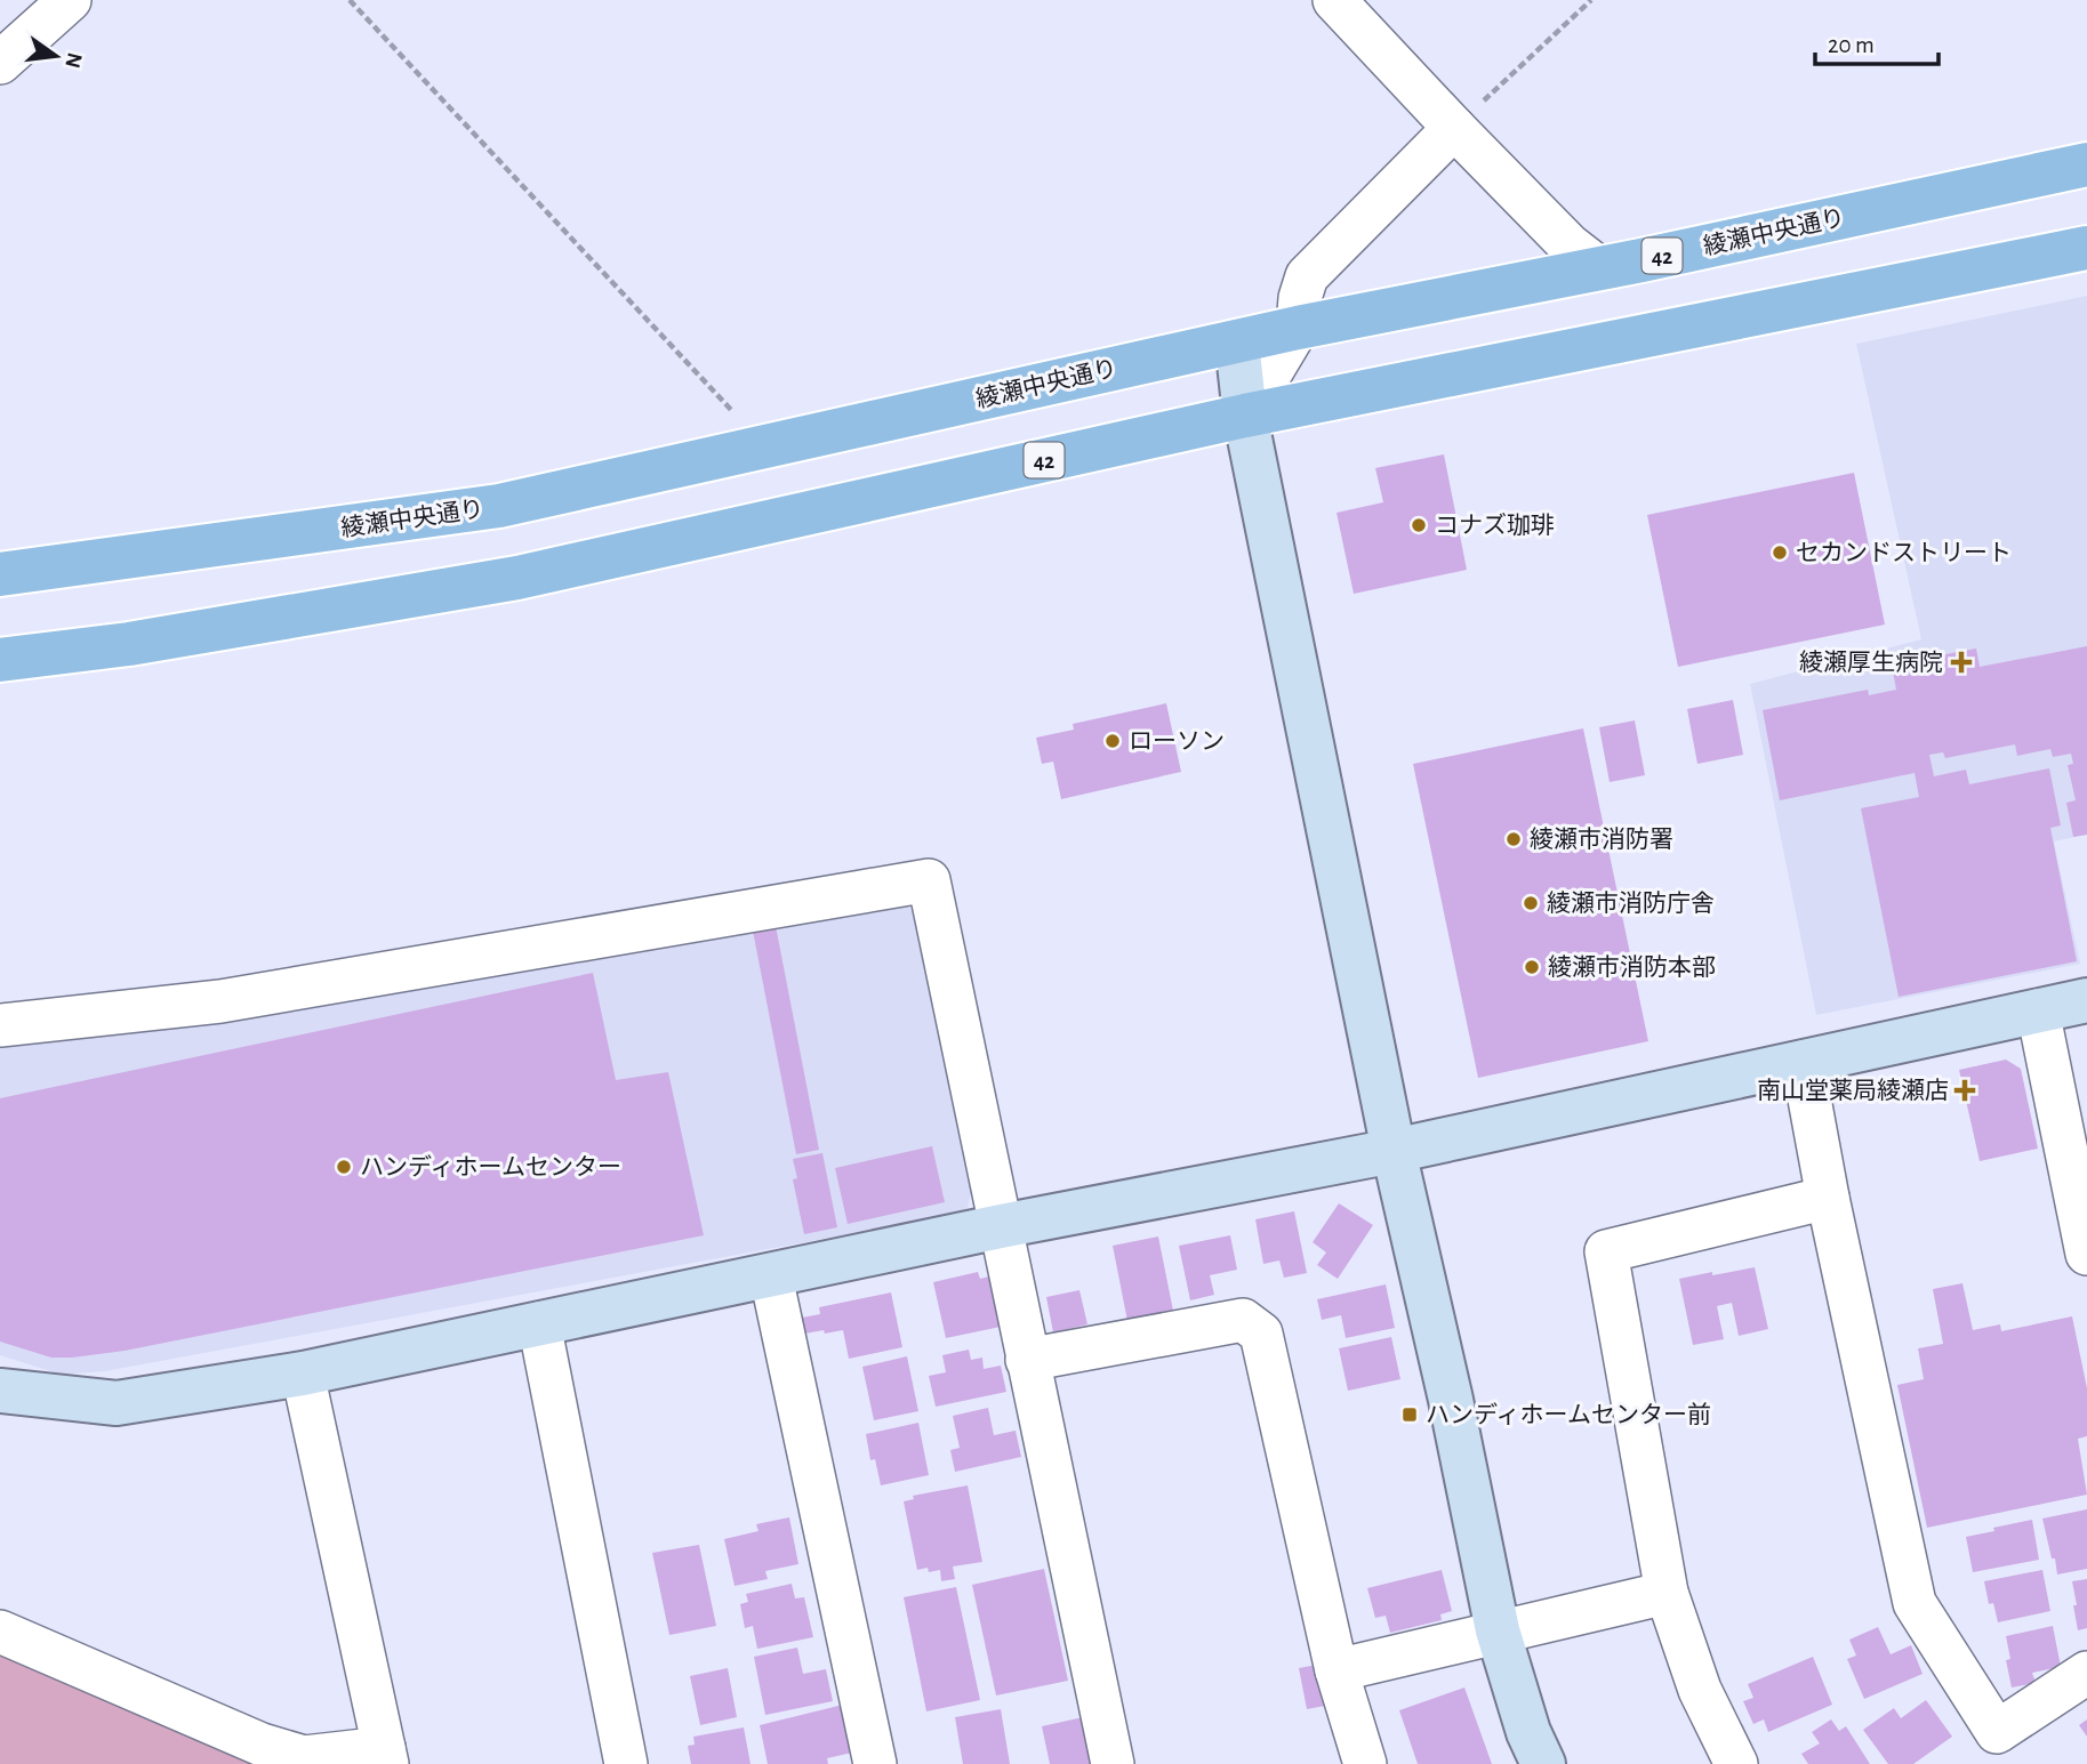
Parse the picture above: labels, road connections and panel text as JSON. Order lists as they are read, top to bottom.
{
  "streets": {
    "main road": ["綾瀬中央通り", "42"]
  },
  "places": {
    "other": [
      "コナズ珈琲",
      "セカンドストリート",
      "ローソン",
      "綾瀬市消防署",
      "綾瀬市消防庁舎",
      "綾瀬市消防本部",
      "ハンディホームセンター"
    ],
    "health": ["綾瀬厚生病院", "南山堂薬局綾瀬店"],
    "transit": ["ハンディホームセンター前"]
  },
  "scale_bar": "20 m",
  "north": "right"
}
